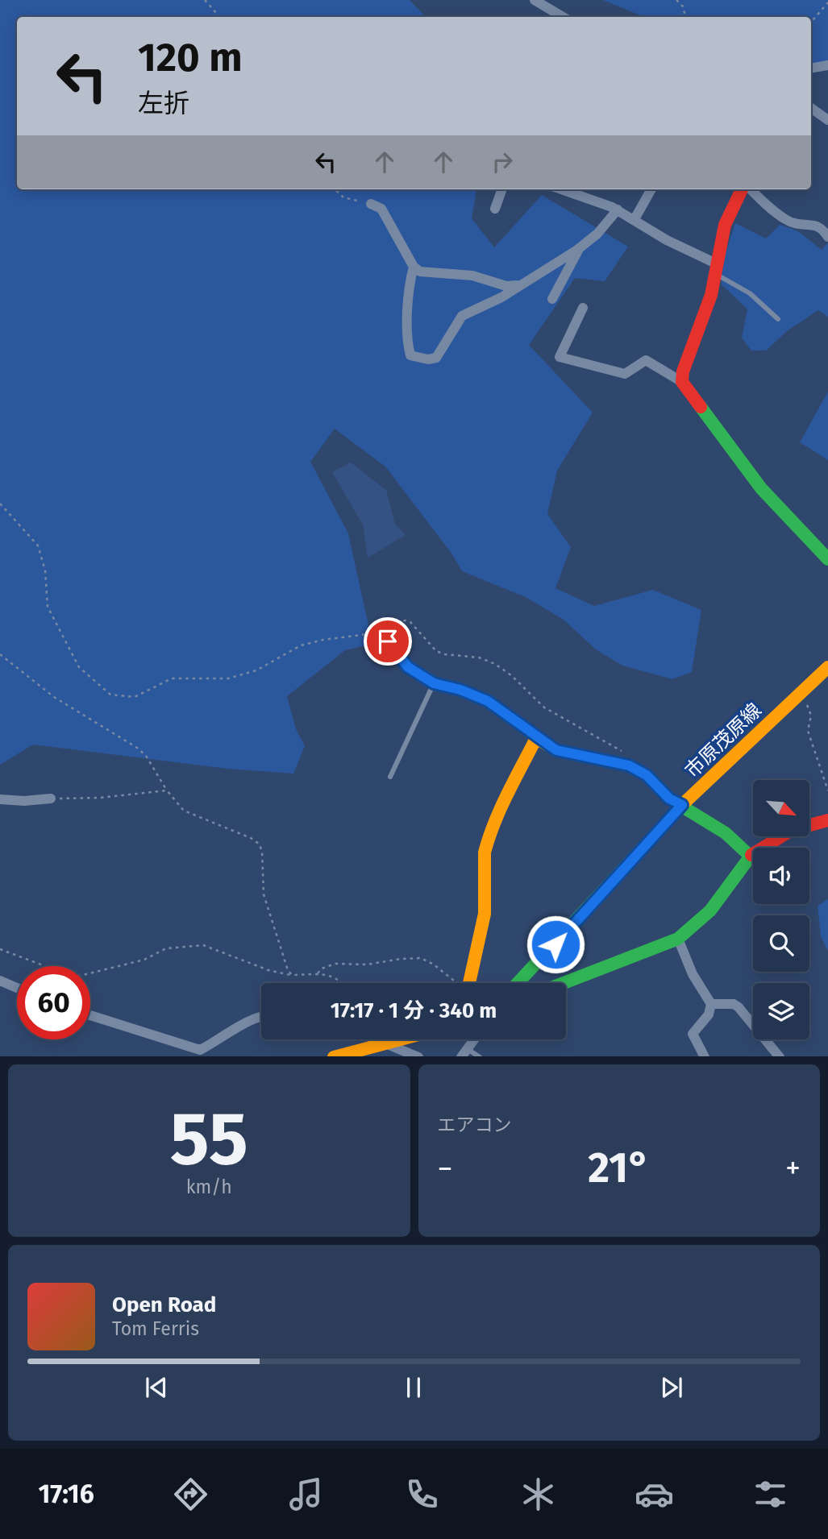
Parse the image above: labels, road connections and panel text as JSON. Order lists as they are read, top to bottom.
{
  "streets": {
    "street": ["市原茂原線"]
  },
  "north": "bottom right",
  "page": {
    "turn": ["120 m", "左折"],
    "limit": "60",
    "trip": "17:17 · 1 分 · 340 m",
    "tile": [
      ["55", "km/h"],
      "エアコン"
    ],
    "heat": ["−", "21°", "+"],
    "song": ["Open Road", "Tom Ferris"],
    "tabs": "17:16"
  }
}
